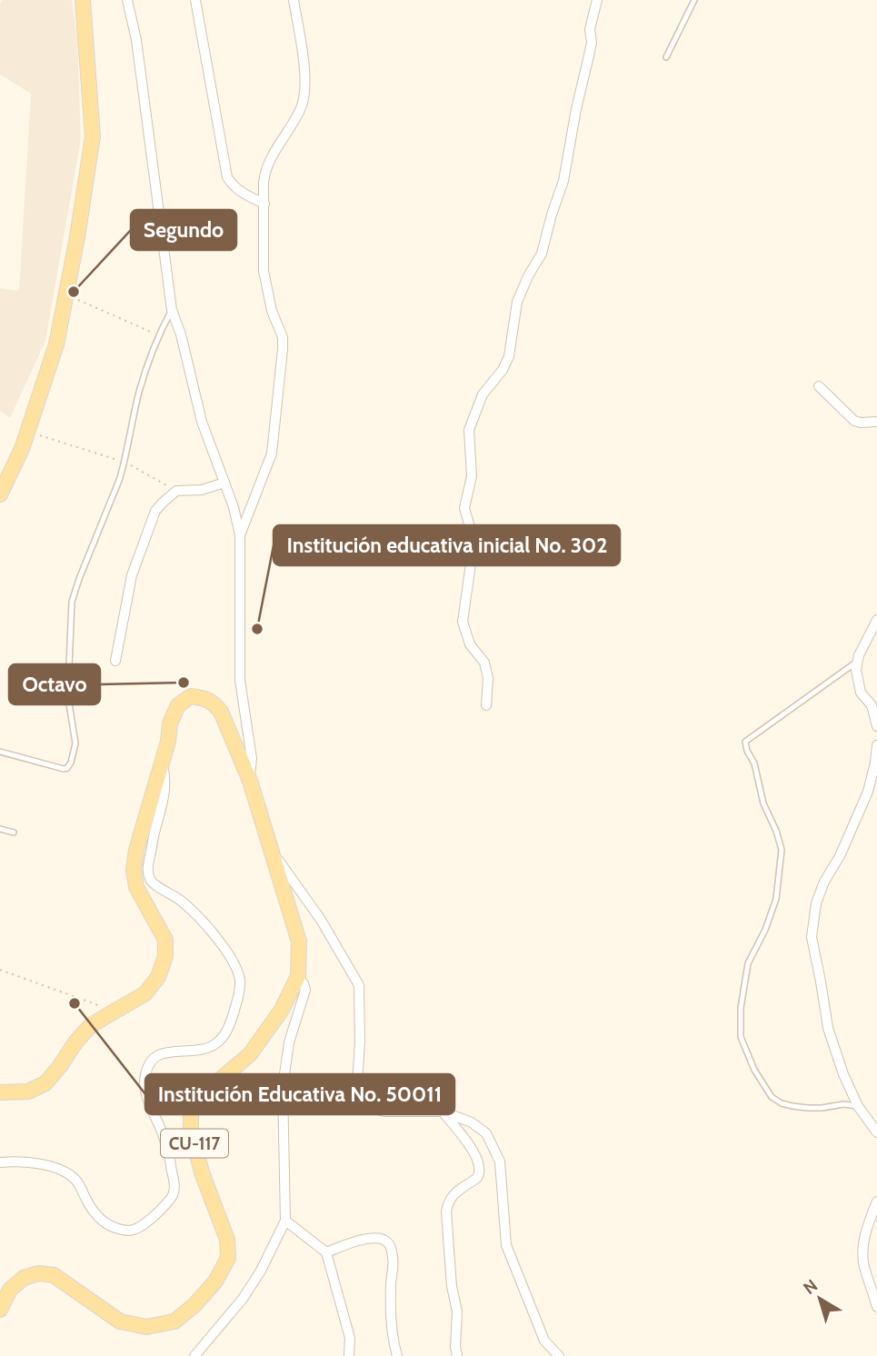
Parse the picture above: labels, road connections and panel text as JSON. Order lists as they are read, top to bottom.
{
  "streets": {
    "main road": ["CU-117"]
  },
  "places": [
    "Segundo",
    "Institución educativa inicial No. 302",
    "Octavo",
    "Institución Educativa No. 50011"
  ],
  "north": "top left"
}
